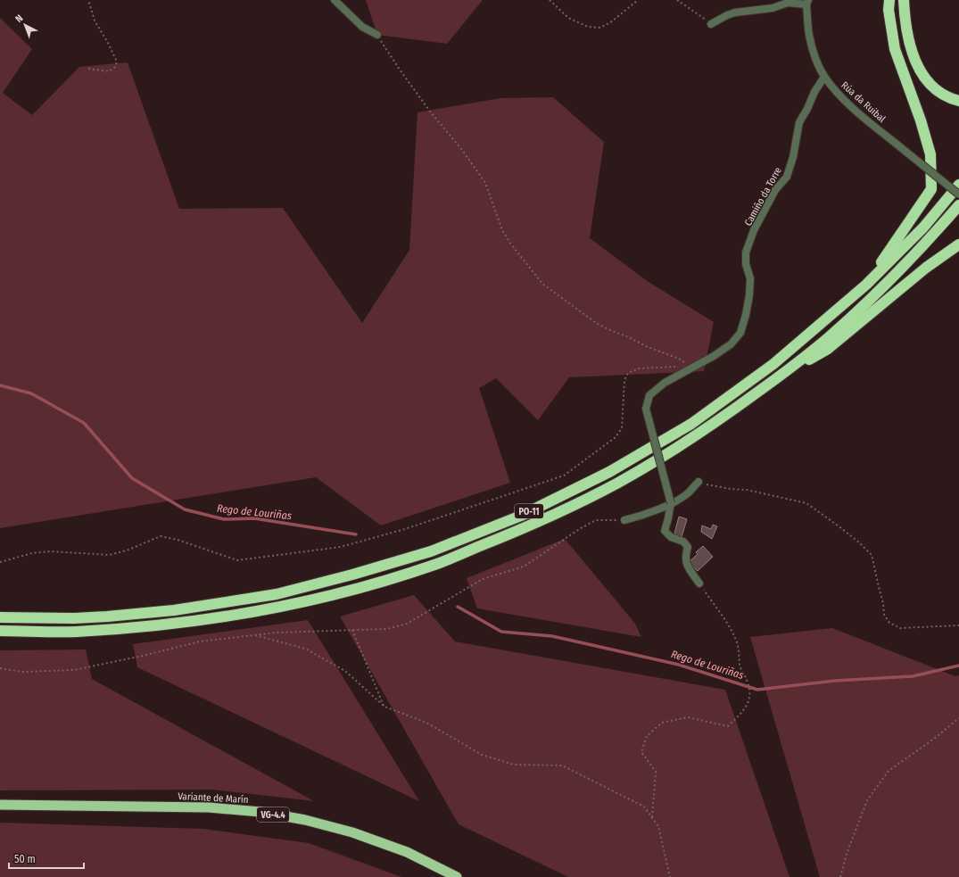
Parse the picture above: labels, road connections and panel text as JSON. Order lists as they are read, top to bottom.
{
  "streets": {
    "highway": ["PO-11", "Variante de Marín", "VG-4.4"],
    "street": ["Rúa da Ruibal", "Camiño da Torre"]
  },
  "crossings": [
    ["Rúa da Ruibal", "Camiño da Torre"]
  ],
  "water": ["Rego de Louriñas"],
  "scale_bar": "50 m",
  "north": "top left"
}
